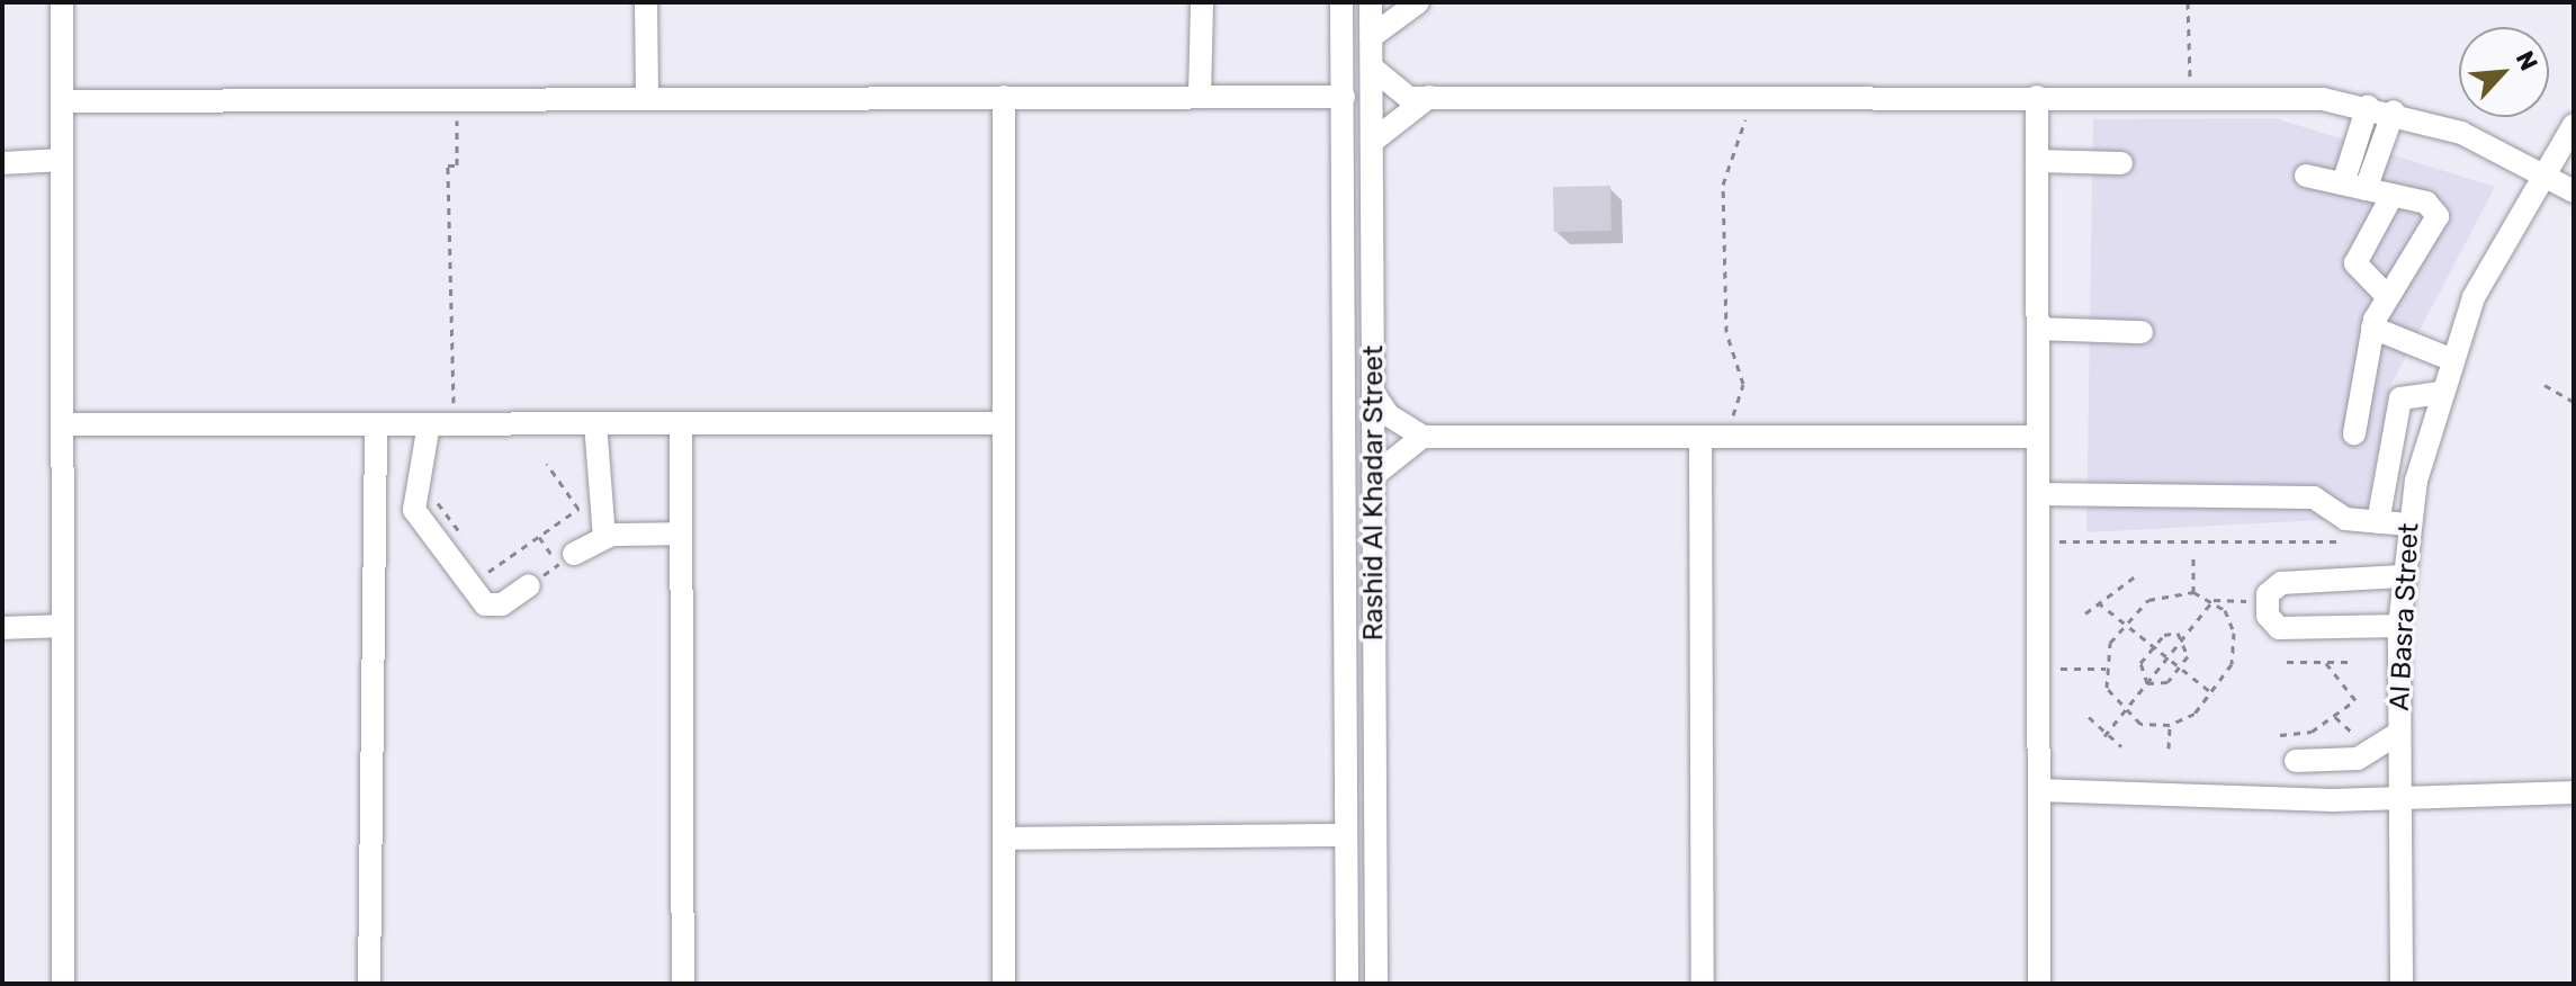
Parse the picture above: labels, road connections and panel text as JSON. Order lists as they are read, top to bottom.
{
  "streets": {
    "street": ["Rashid Al Khadar Street", "Al Basra Street"]
  },
  "north": "top right"
}
